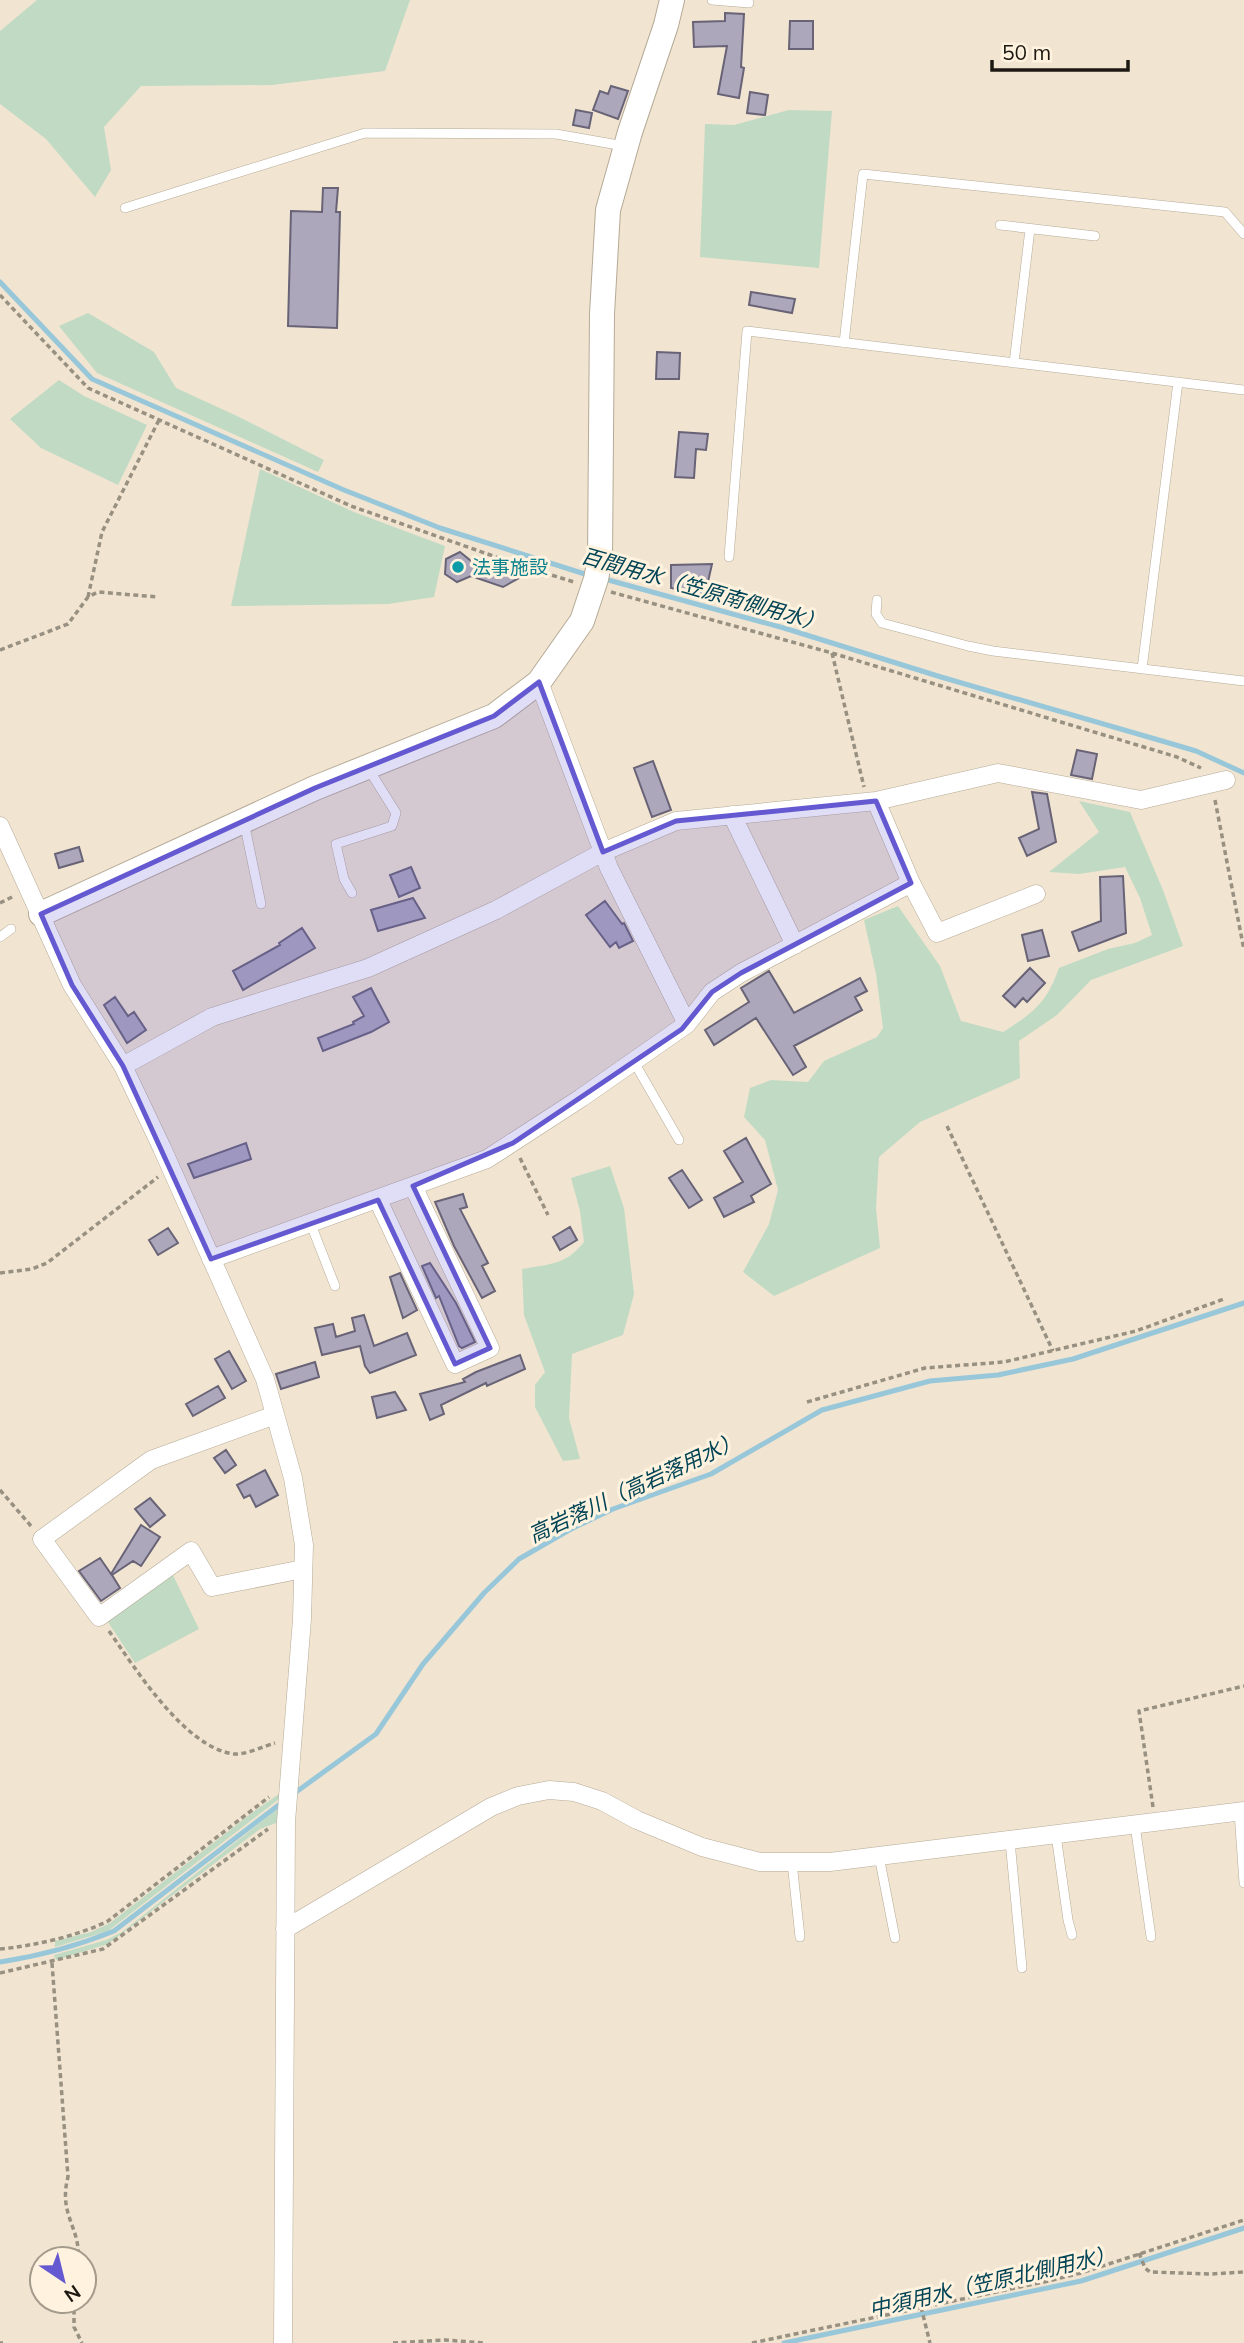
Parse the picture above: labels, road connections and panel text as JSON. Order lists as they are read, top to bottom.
{
  "water": ["百間用水（笠原南側用水）", "高岩落川（高岩落用水）", "中須用水（笠原北側用水）"],
  "places": ["法事施設"],
  "scale_bar": "50 m",
  "north": "bottom right"
}
